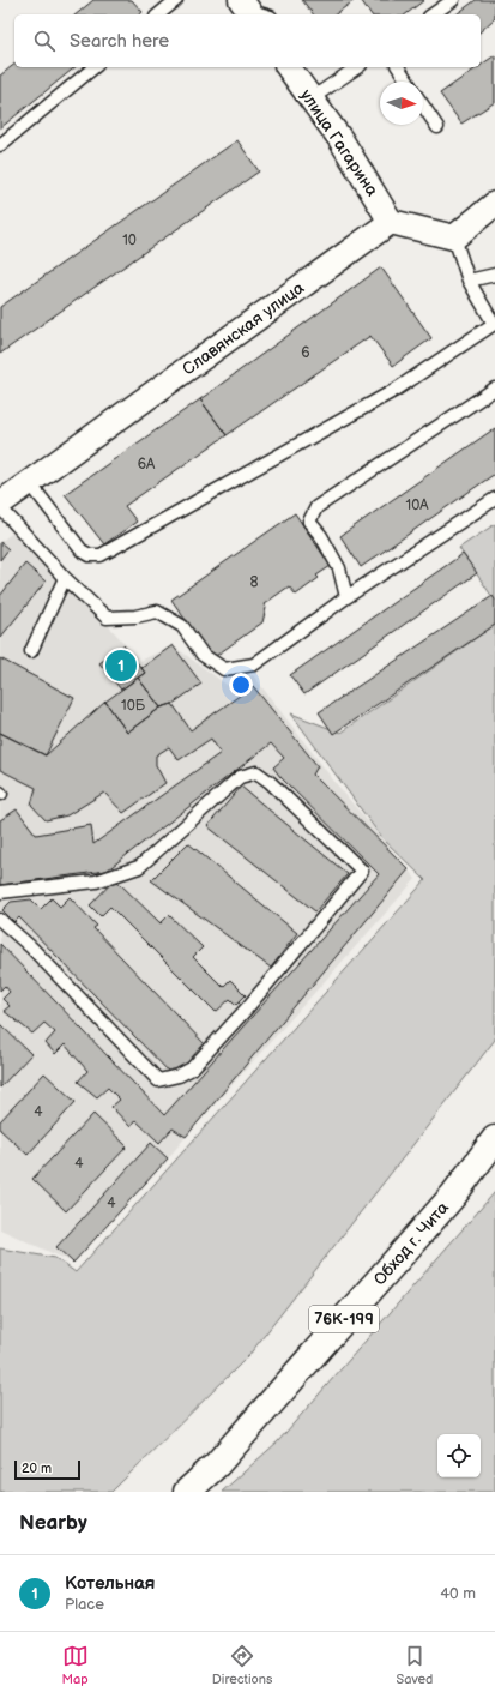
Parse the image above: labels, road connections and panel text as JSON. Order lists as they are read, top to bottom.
{
  "streets": {
    "highway": ["Обход г. Чита", "76К-199"],
    "street": ["улица Гагарина", "Славянская улица"]
  },
  "crossings": [
    ["улица Гагарина", "Славянская улица"]
  ],
  "house_numbers": [
    "10",
    "6",
    "6А",
    "10А",
    "8",
    "10Б",
    "4",
    "4",
    "4"
  ],
  "scale_bar": "20 m",
  "north": "right",
  "page": {
    "search": "Search here",
    "pins": "1",
    "scale": "20 m",
    "heading": "Nearby",
    "list": [
      {
        "mark": "1",
        "name": "Котельная",
        "note": "Place",
        "value": "40 m"
      }
    ],
    "nav": ["Map", "Directions", "Saved"]
  }
}
